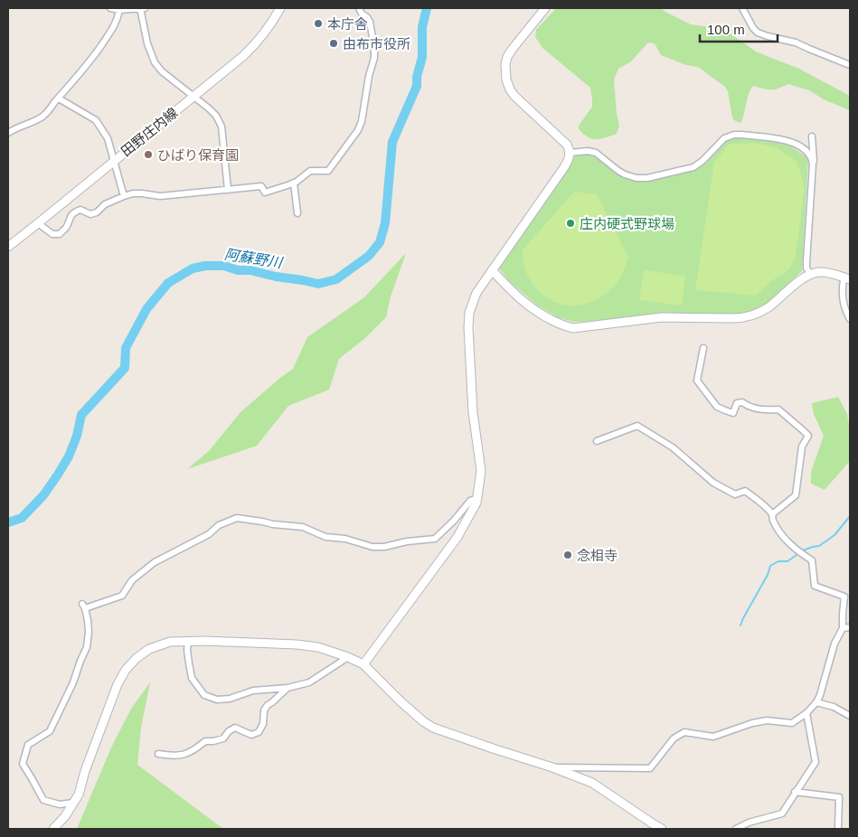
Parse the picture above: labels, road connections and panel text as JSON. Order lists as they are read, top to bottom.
{
  "streets": {
    "street": ["田野庄内線"]
  },
  "water": ["阿蘇野川"],
  "places": [
    "本庁舎",
    "由布市役所",
    "ひばり保育園",
    "庄内硬式野球場",
    "念相寺"
  ],
  "scale_bar": "100 m"
}
